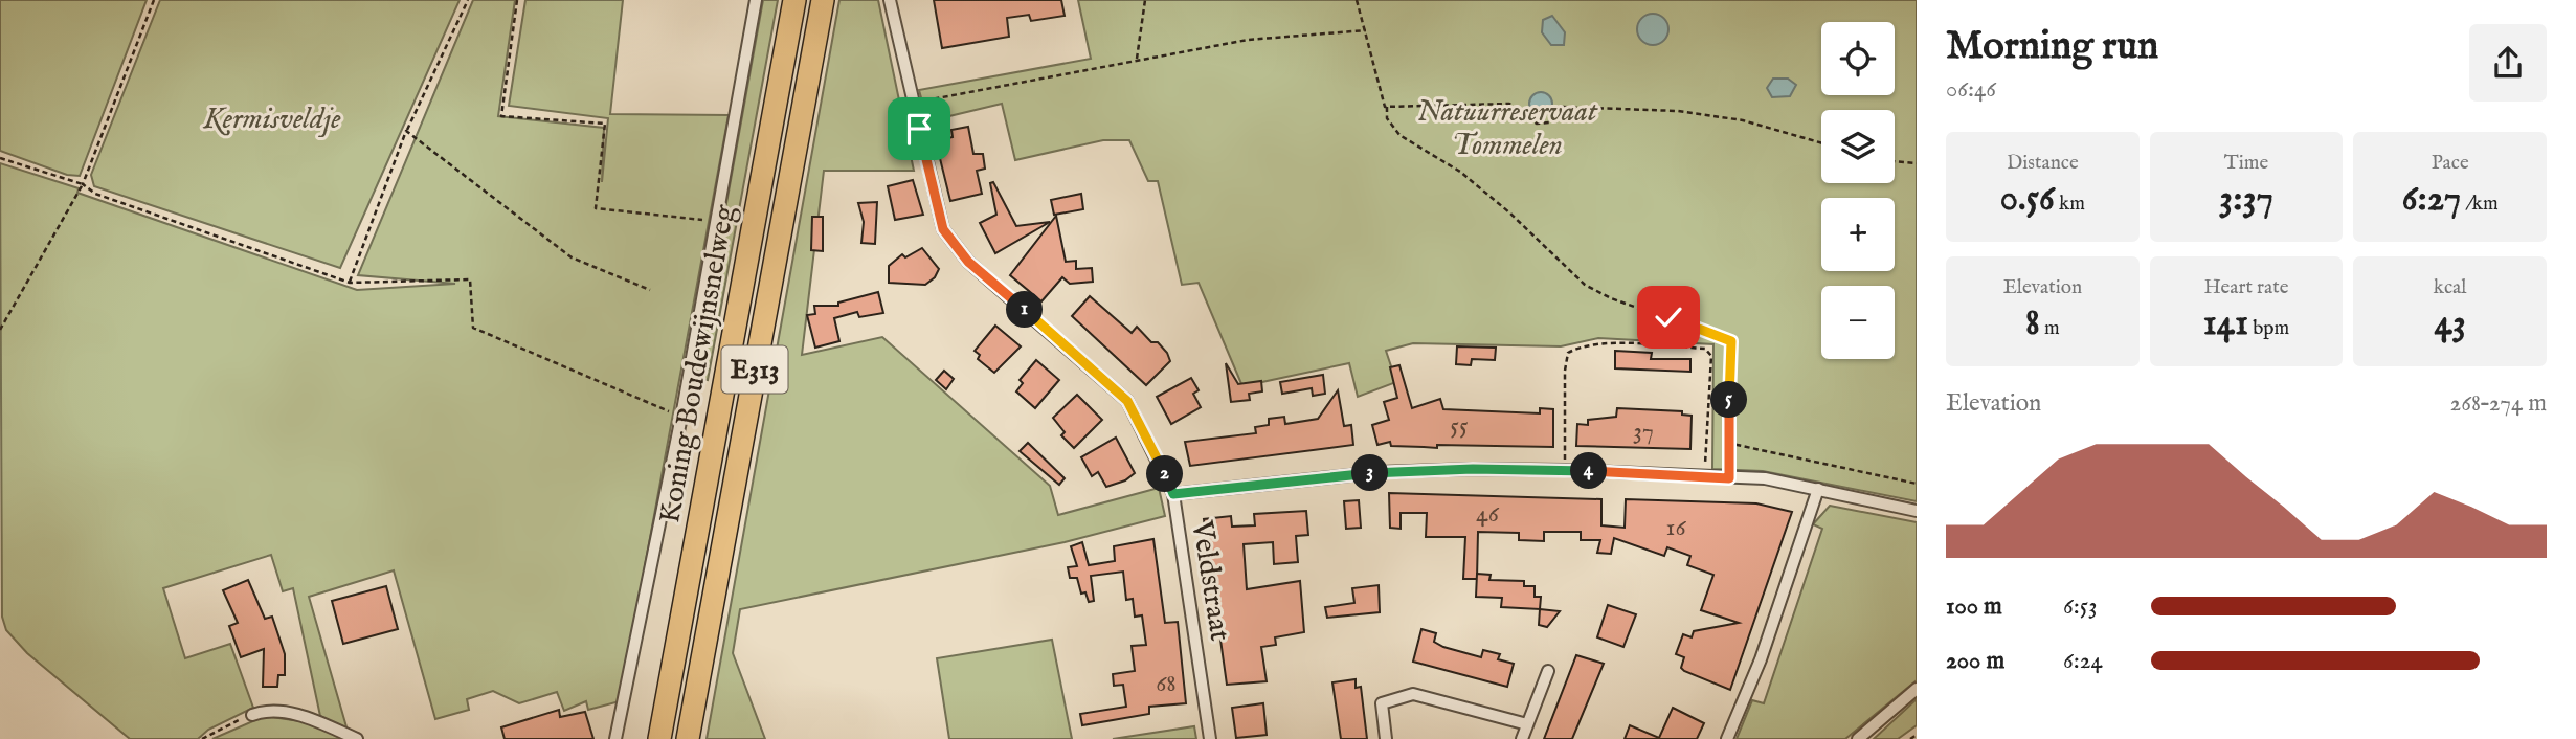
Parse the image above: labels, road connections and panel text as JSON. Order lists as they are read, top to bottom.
{
  "streets": {
    "highway": ["Koning Boudewijnsnelweg", "E313"],
    "street": ["Veldstraat"]
  },
  "parks": ["Natuurreservaat Tommelen", "Kermisveldje"],
  "house_numbers": [
    "55",
    "37",
    "46",
    "16",
    "68"
  ],
  "page": {
    "heading": ["Morning run", "06:46"],
    "map_buttons": ["+", "−"],
    "stats": [
      ["Distance", "0.56 km"],
      ["Time", "3:37"],
      ["Pace", "6:27 /km"],
      ["Elevation", "8 m"],
      ["Heart rate", "141 bpm"],
      ["kcal", "43"]
    ],
    "pins": [
      "1",
      "5",
      "4",
      "3",
      "2"
    ],
    "chart": ["Elevation", "268–274 m"],
    "list": [
      {
        "name": "100 m",
        "note": "6:53"
      },
      {
        "name": "200 m",
        "note": "6:24"
      }
    ]
  }
}
